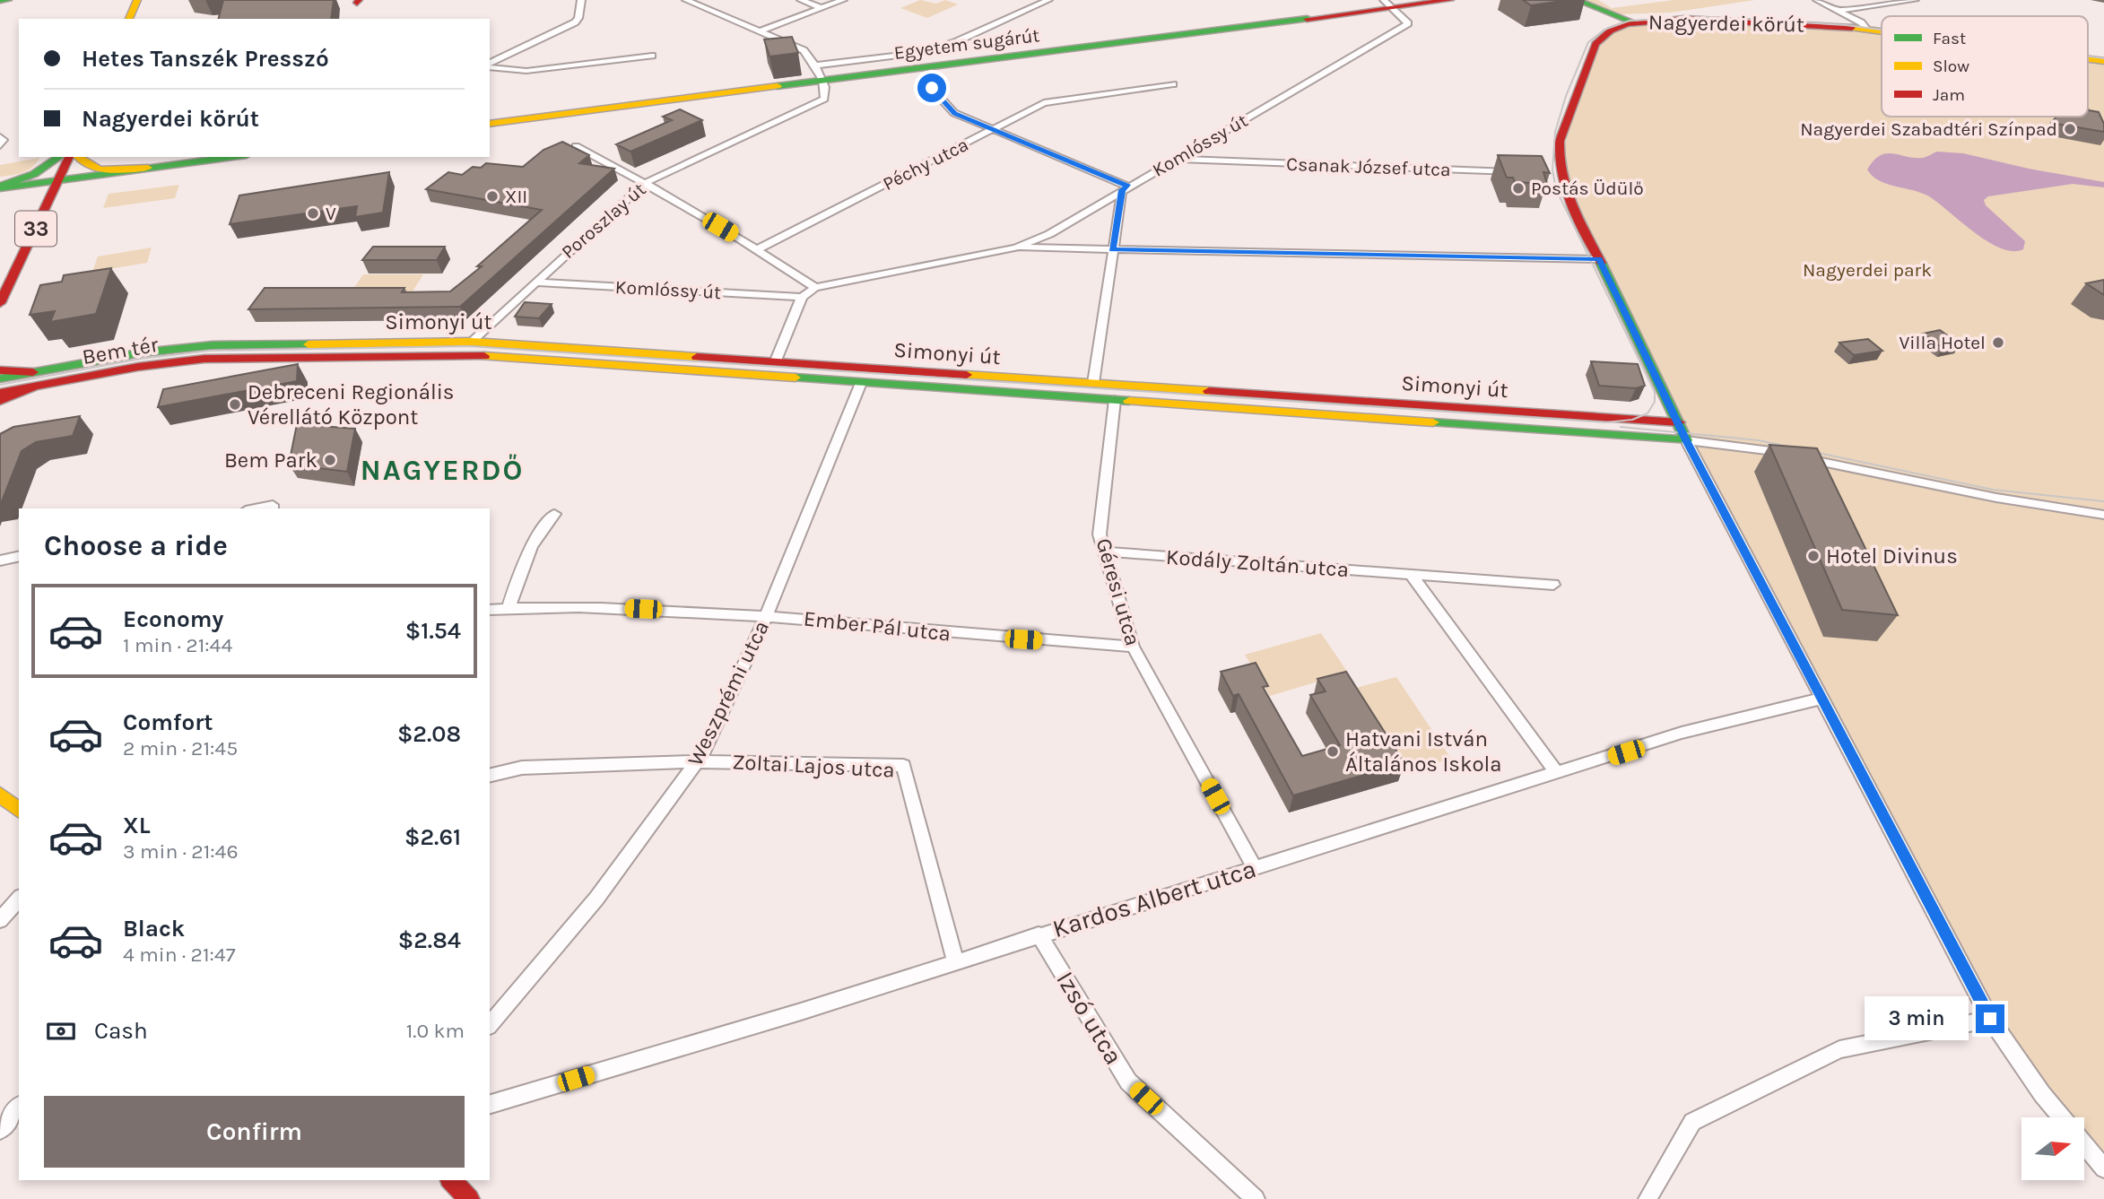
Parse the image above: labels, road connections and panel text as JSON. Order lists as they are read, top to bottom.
{
  "streets": {
    "street": [
      "Nagyerdei körút",
      "Egyetem sugárút",
      "Komlóssy út",
      "Péchy utca",
      "Csanak József utca",
      "Poroszlay út",
      "33",
      "Simonyi út",
      "Bem tér",
      "Kodály Zoltán utca",
      "Géresi utca",
      "Ember Pál utca",
      "Weszprémi utca",
      "Zoltai Lajos utca",
      "Kardos Albert utca",
      "Izsó utca"
    ]
  },
  "crossings": [
    ["Nagyerdei körút", "Simonyi út"],
    ["Nagyerdei körút", "Kardos Albert utca"],
    ["Egyetem sugárút", "Komlóssy út"],
    ["Egyetem sugárút", "Poroszlay út"],
    ["Komlóssy út", "Csanak József utca"],
    ["Komlóssy út", "Poroszlay út"],
    ["Poroszlay út", "Simonyi út"],
    ["Simonyi út", "Bem tér"],
    ["Simonyi út", "Géresi utca"],
    ["Simonyi út", "Weszprémi utca"],
    ["Kodály Zoltán utca", "Géresi utca"],
    ["Géresi utca", "Ember Pál utca"],
    ["Géresi utca", "Kardos Albert utca"],
    ["Ember Pál utca", "Weszprémi utca"],
    ["Weszprémi utca", "Zoltai Lajos utca"],
    ["Zoltai Lajos utca", "Kardos Albert utca"],
    ["Kardos Albert utca", "Izsó utca"]
  ],
  "districts": ["NAGYERDŐ"],
  "parks": ["Nagyerdei park"],
  "places": [
    "Nagyerdei Szabadtéri Színpad",
    "Postás Üdülő",
    "XII",
    "V",
    "Villa Hotel",
    "Debreceni Regionális Vérellátó Központ",
    "Bem Park",
    "Hotel Divinus",
    "Hatvani István Általános Iskola"
  ],
  "legend": ["Fast", "Slow", "Jam"],
  "north": "right",
  "page": {
    "banner": ["Hetes Tanszék Presszó", "Nagyerdei körút"],
    "heading": "Choose a ride",
    "list": [
      {
        "name": "Economy",
        "note": "1 min · 21:44",
        "value": "$1.54"
      },
      {
        "name": "Comfort",
        "note": "2 min · 21:45",
        "value": "$2.08"
      },
      {
        "name": "XL",
        "note": "3 min · 21:46",
        "value": "$2.61"
      },
      {
        "name": "Black",
        "note": "4 min · 21:47",
        "value": "$2.84"
      }
    ],
    "bubble": "3 min",
    "pay": ["Cash", "1.0 km"],
    "buttons": "Confirm"
  }
}
